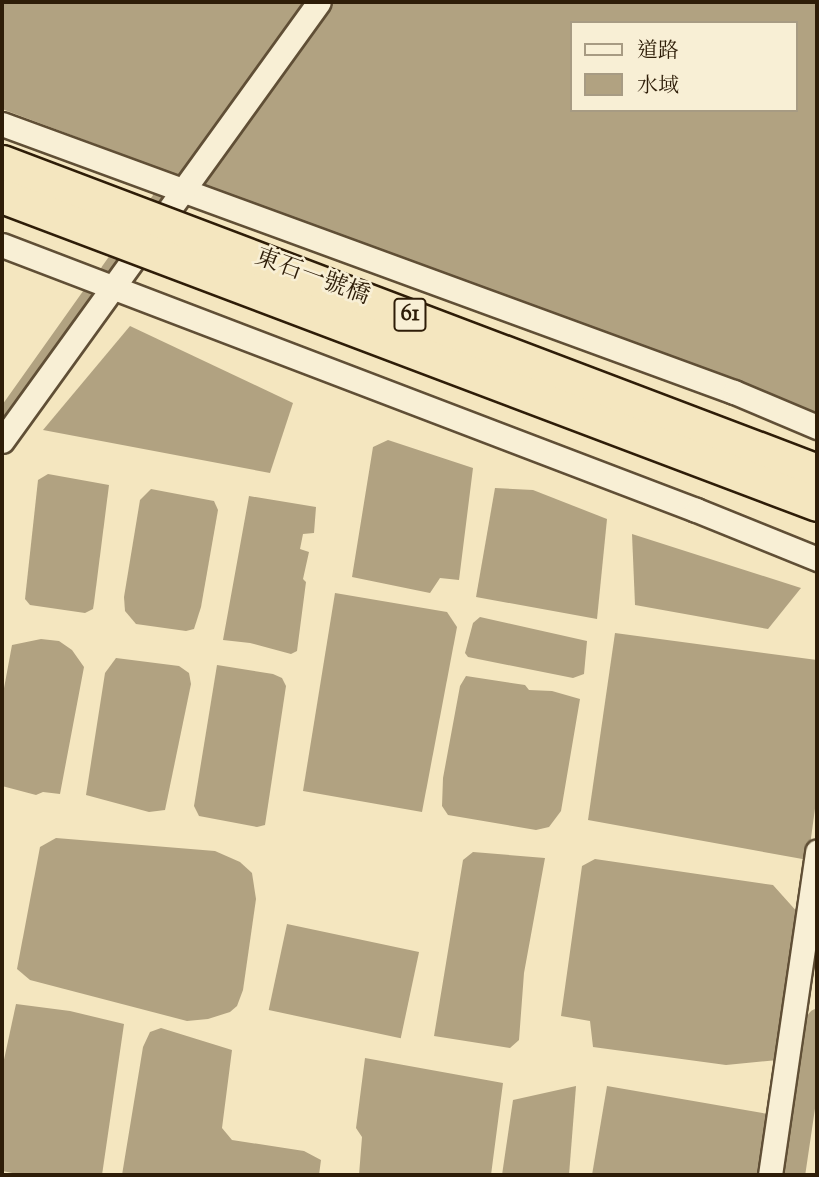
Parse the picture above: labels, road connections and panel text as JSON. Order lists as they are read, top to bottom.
{
  "streets": {
    "highway": ["東石一號橋", "61"]
  },
  "legend": ["道路", "水域"]
}
